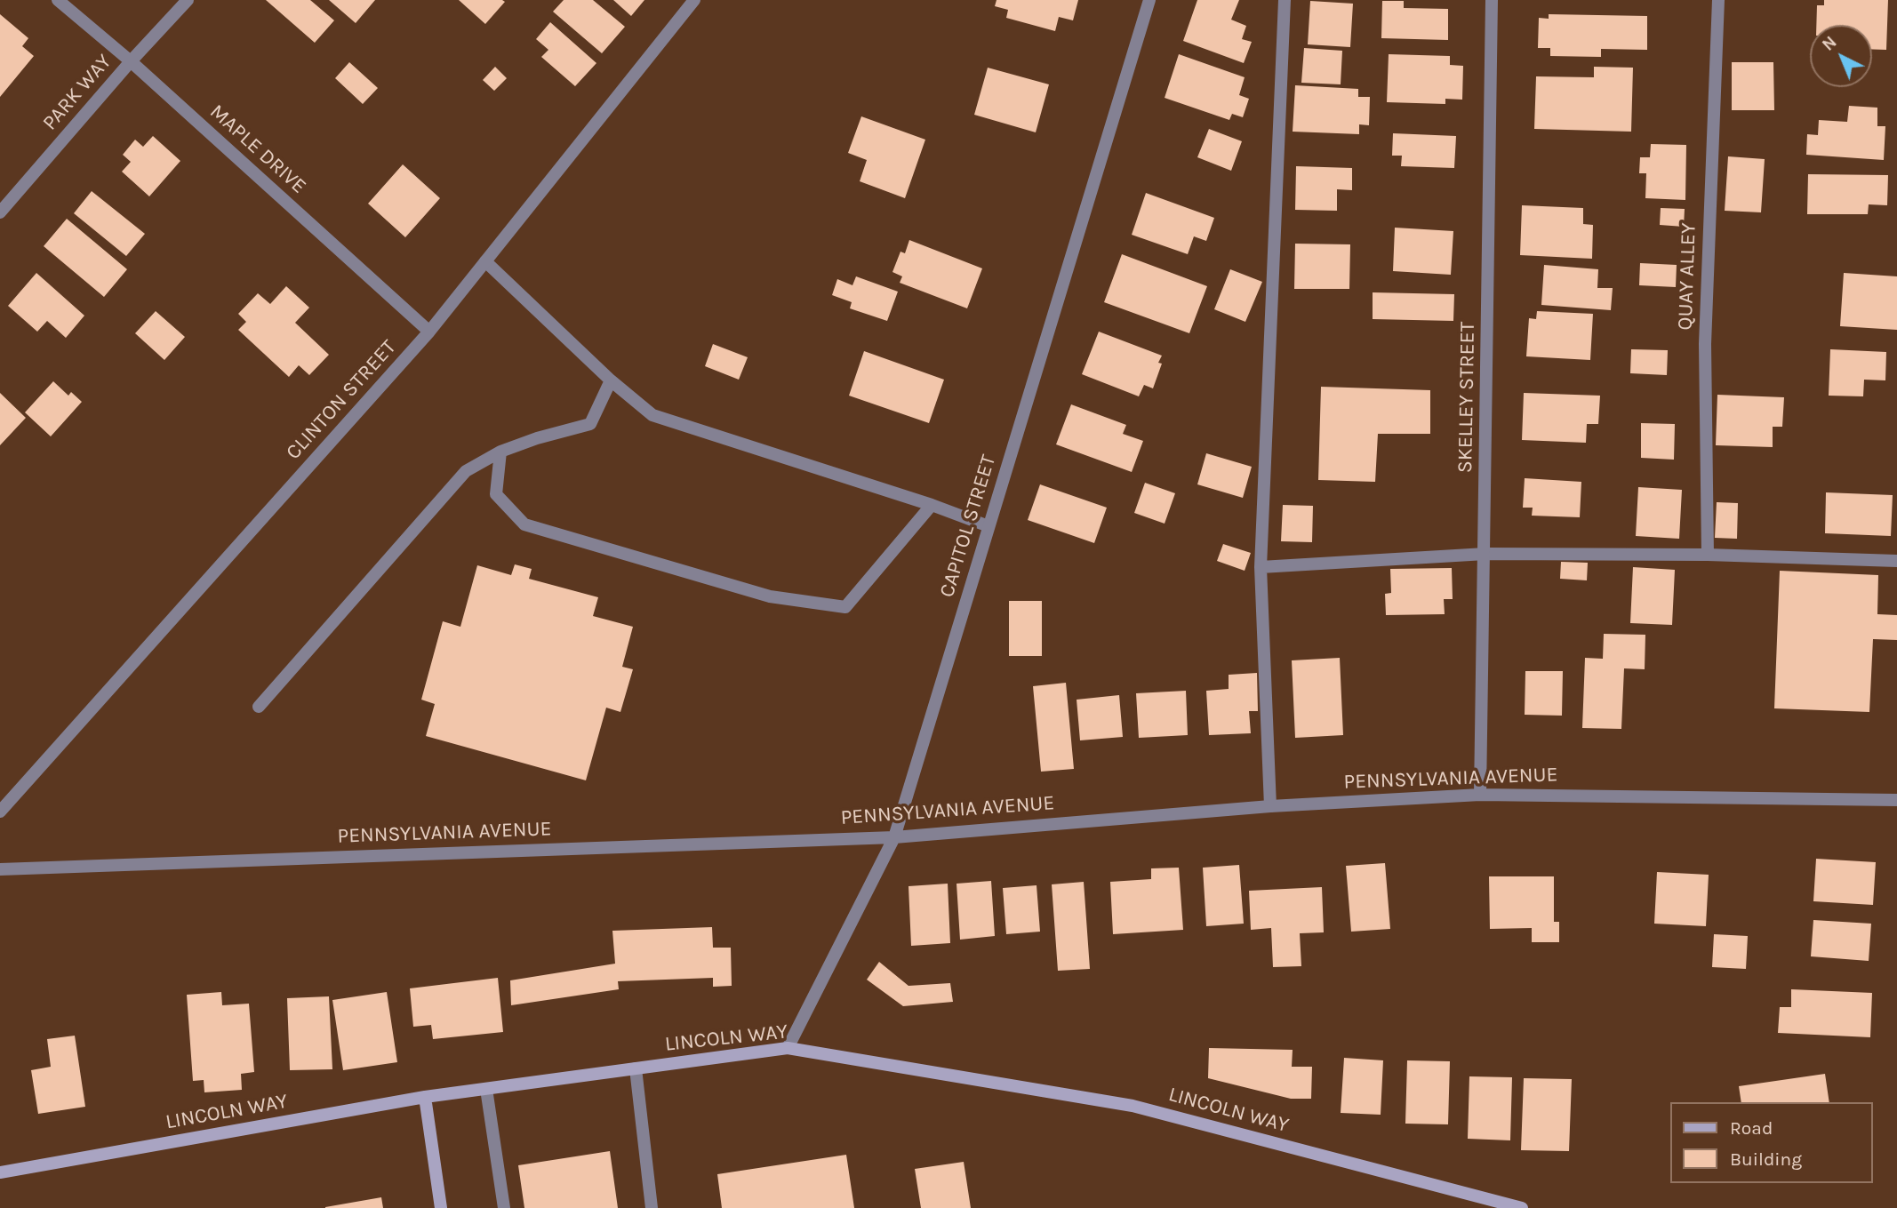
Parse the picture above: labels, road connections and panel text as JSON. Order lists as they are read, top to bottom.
{
  "streets": {
    "main road": ["LINCOLN WAY"],
    "street": [
      "PARK WAY",
      "MAPLE DRIVE",
      "QUAY ALLEY",
      "SKELLEY STREET",
      "CLINTON STREET",
      "CAPITOL STREET",
      "PENNSYLVANIA AVENUE"
    ]
  },
  "crossings": [
    ["PARK WAY", "MAPLE DRIVE"],
    ["MAPLE DRIVE", "CLINTON STREET"],
    ["SKELLEY STREET", "PENNSYLVANIA AVENUE"],
    ["CAPITOL STREET", "PENNSYLVANIA AVENUE"],
    ["CAPITOL STREET", "LINCOLN WAY"]
  ],
  "legend": ["Road", "Building"],
  "north": "top left"
}
